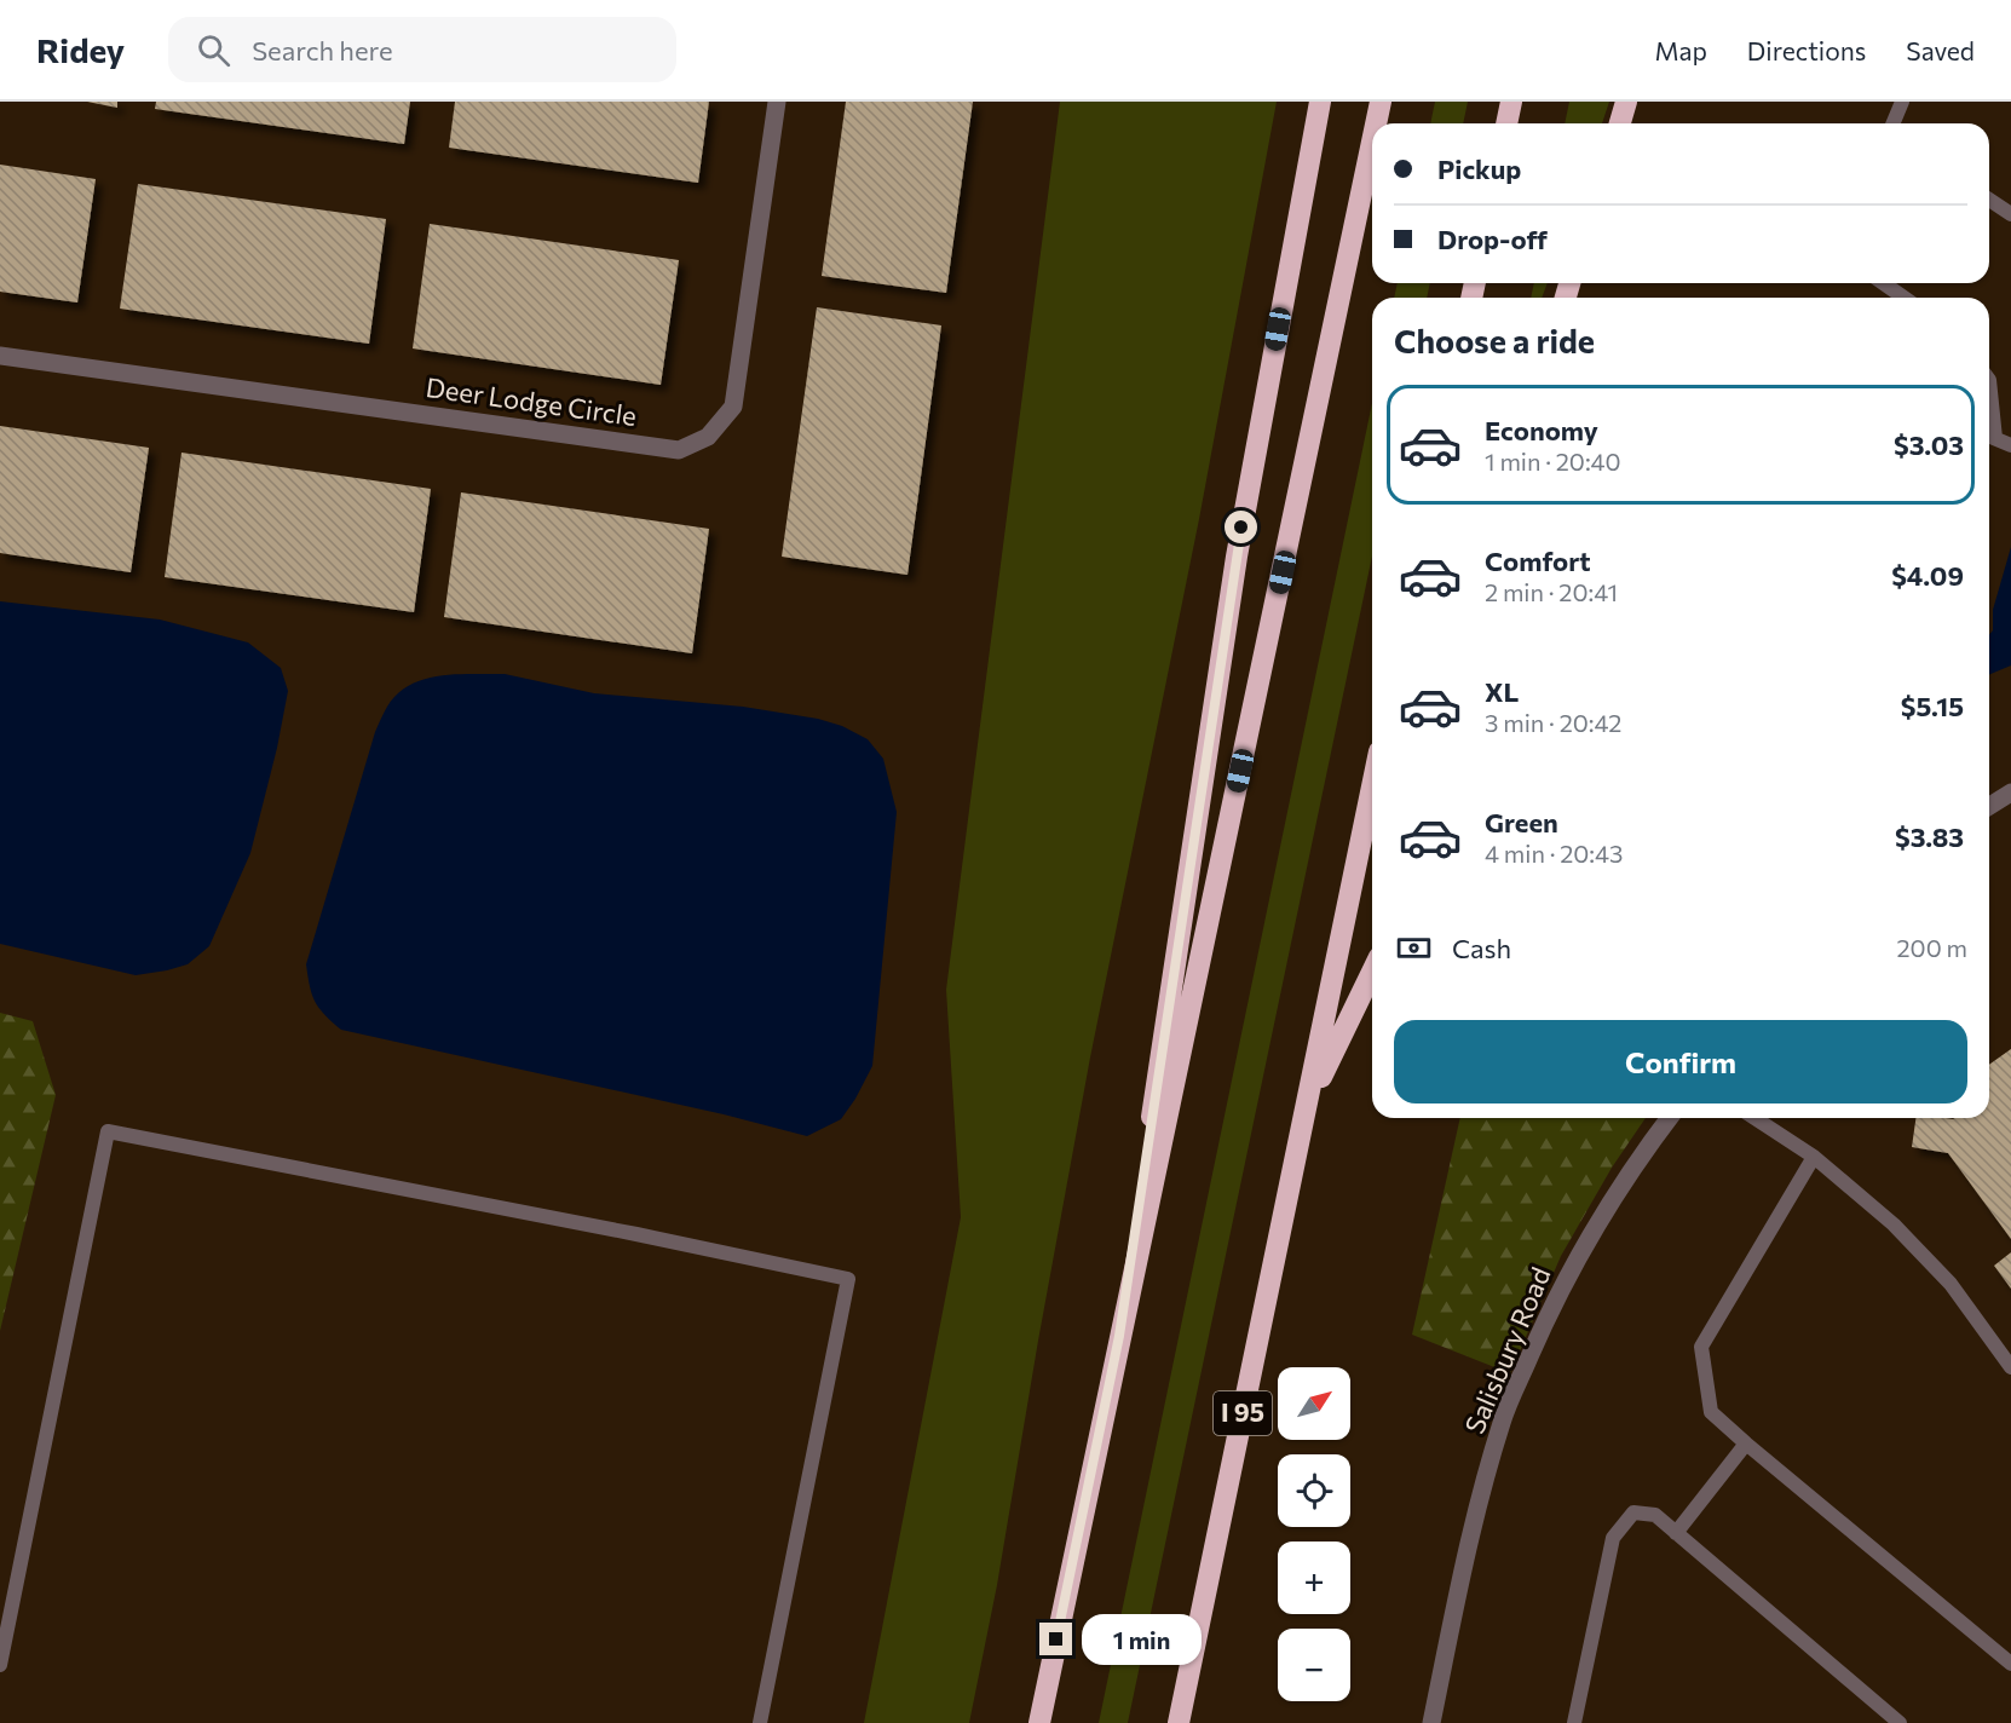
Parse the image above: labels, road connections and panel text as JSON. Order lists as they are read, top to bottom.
{
  "streets": {
    "highway": ["I 95"],
    "street": ["Deer Lodge Circle", "Salisbury Road"]
  },
  "north": "top right",
  "page": {
    "header": "Ridey",
    "search": "Search here",
    "nav": ["Map", "Directions", "Saved"],
    "banner": ["Pickup", "Drop-off"],
    "heading": "Choose a ride",
    "list": [
      {
        "name": "Economy",
        "note": "1 min · 20:40",
        "value": "$3.03"
      },
      {
        "name": "Comfort",
        "note": "2 min · 20:41",
        "value": "$4.09"
      },
      {
        "name": "XL",
        "note": "3 min · 20:42",
        "value": "$5.15"
      },
      {
        "name": "Green",
        "note": "4 min · 20:43",
        "value": "$3.83"
      }
    ],
    "pay": ["Cash", "200 m"],
    "buttons": "Confirm",
    "map_buttons": ["+", "−"],
    "bubble": "1 min"
  }
}
